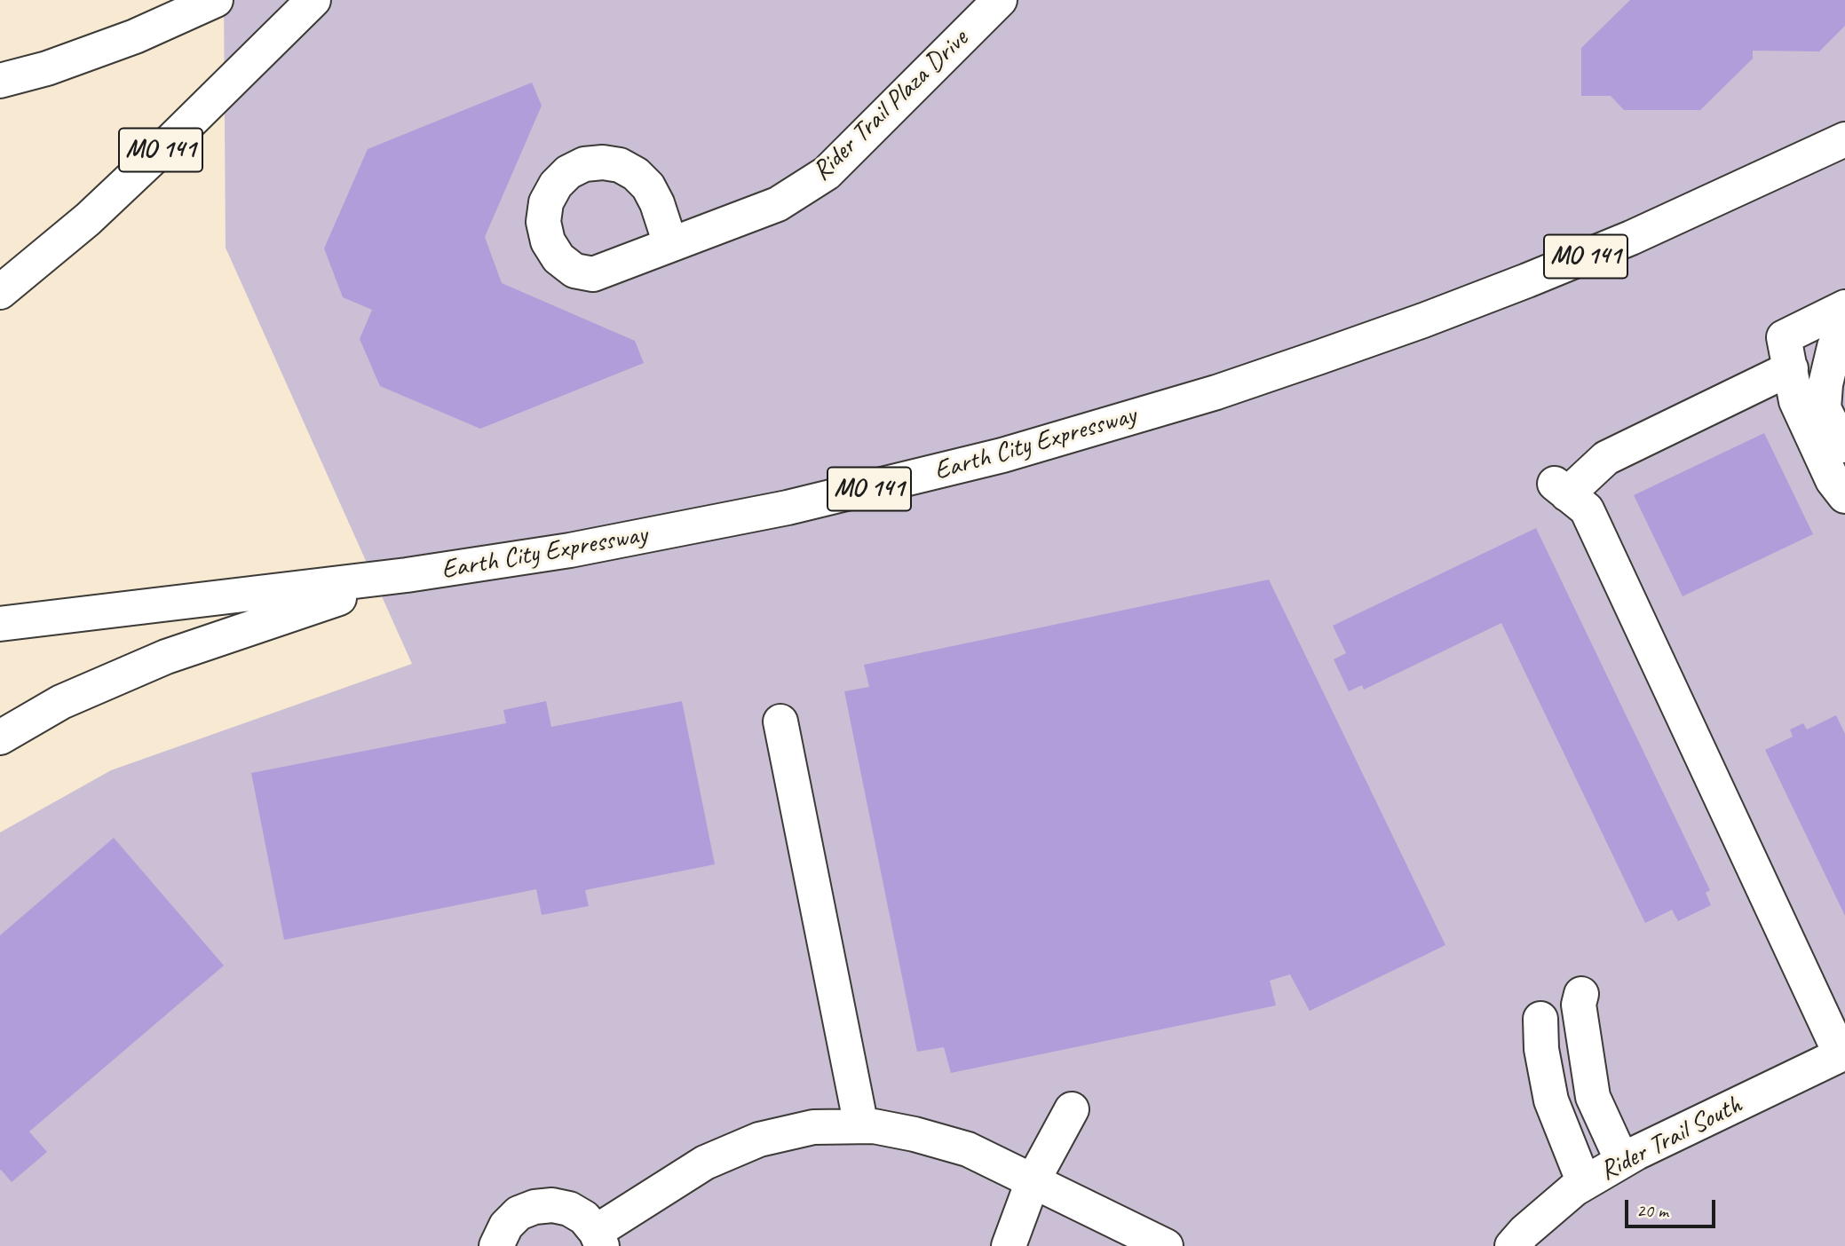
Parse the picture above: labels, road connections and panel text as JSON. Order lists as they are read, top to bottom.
{
  "streets": {
    "main road": [
      "Rider Trail Plaza Drive",
      "MO 141",
      "Earth City Expressway",
      "Rider Trail South"
    ]
  },
  "scale_bar": "20 m"
}
